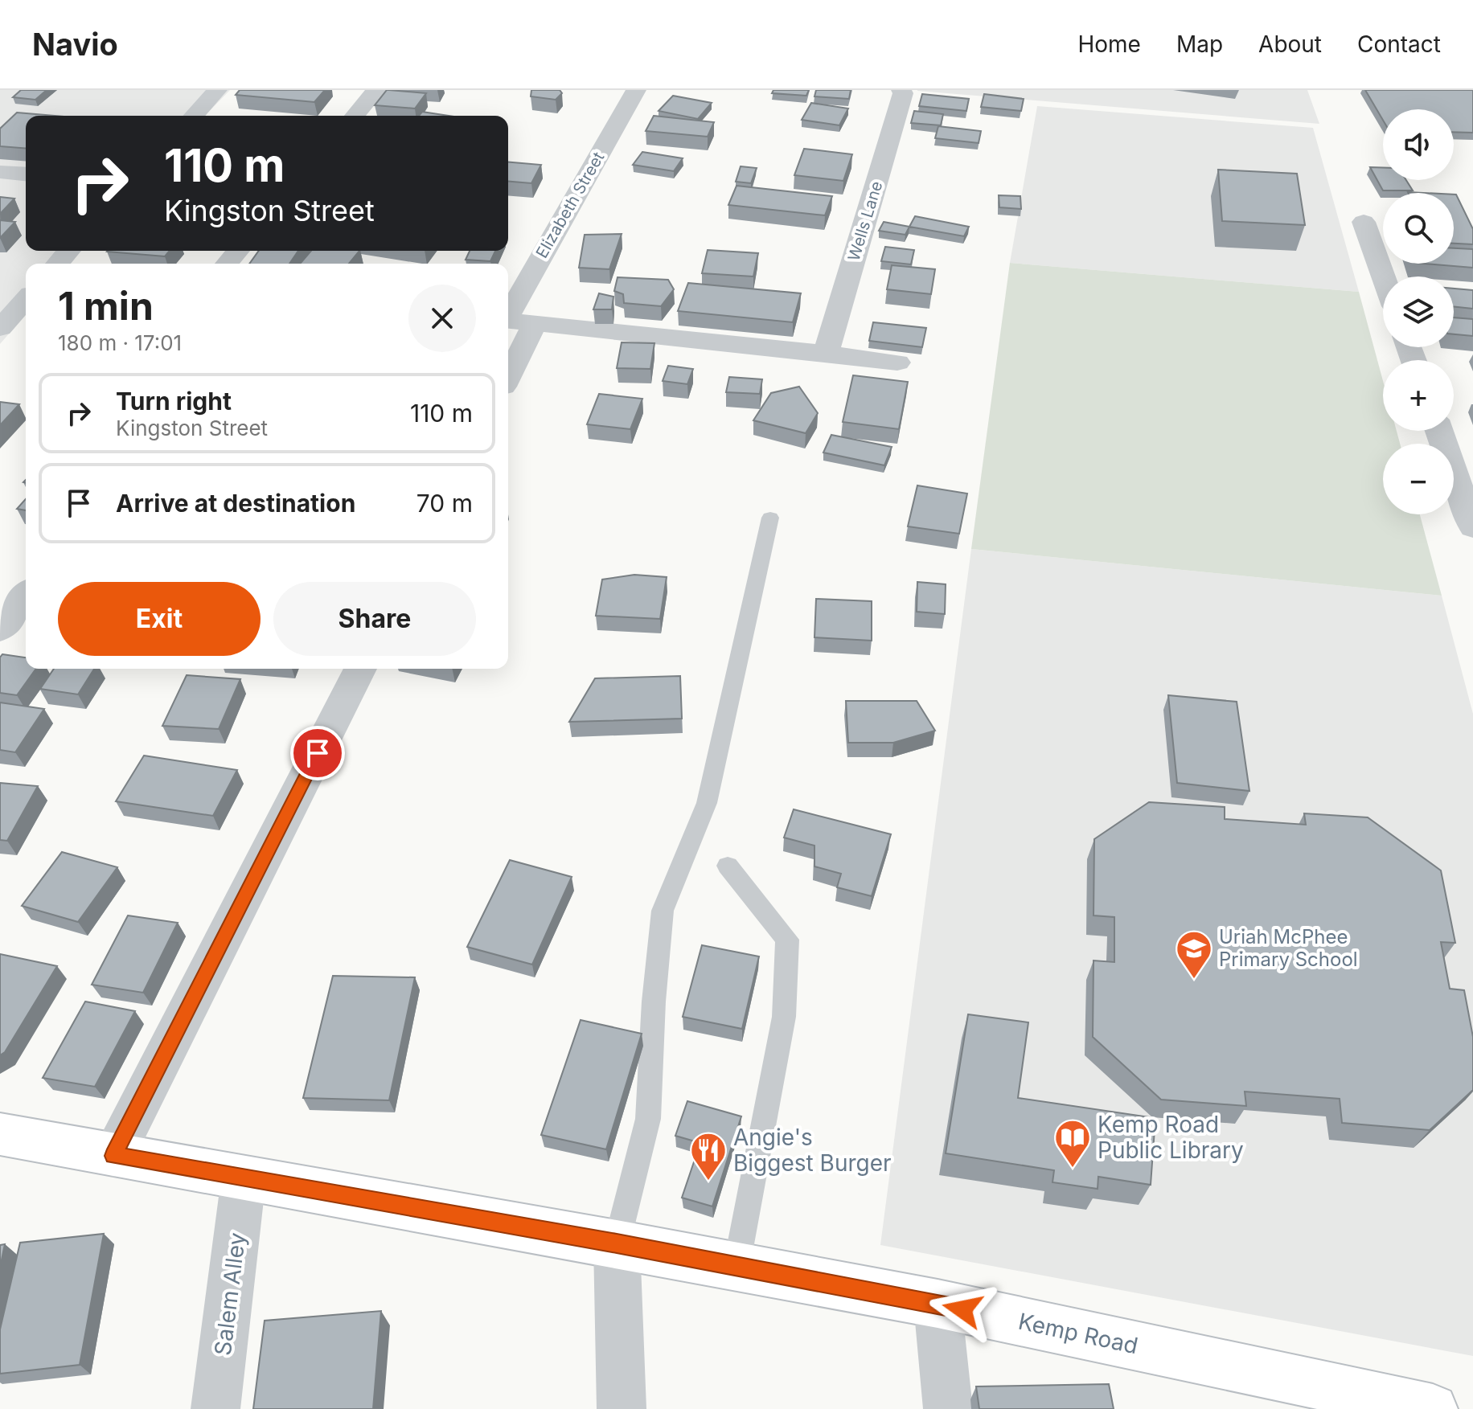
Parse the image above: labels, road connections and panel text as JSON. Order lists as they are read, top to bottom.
{
  "streets": {
    "street": [
      "Elizabeth Street",
      "Wells Lane",
      "Salem Alley",
      "Kemp Road"
    ]
  },
  "crossings": [
    ["Salem Alley", "Kemp Road"]
  ],
  "places": {
    "school or university": ["Uriah McPhee Primary School"],
    "library": ["Kemp Road Public Library"],
    "restaurant": ["Angie's Biggest Burger"]
  },
  "page": {
    "header": "Navio",
    "nav": [
      "Home",
      "Map",
      "About",
      "Contact"
    ],
    "map_buttons": ["+", "−"],
    "turn": ["110 m", "Kingston Street"],
    "heading": ["1 min", "180 m · 17:01"],
    "list": [
      {
        "name": "Turn right",
        "note": "Kingston Street",
        "value": "110 m"
      },
      {
        "name": "Arrive at destination",
        "value": "70 m"
      }
    ],
    "buttons": ["Exit", "Share"]
  }
}
